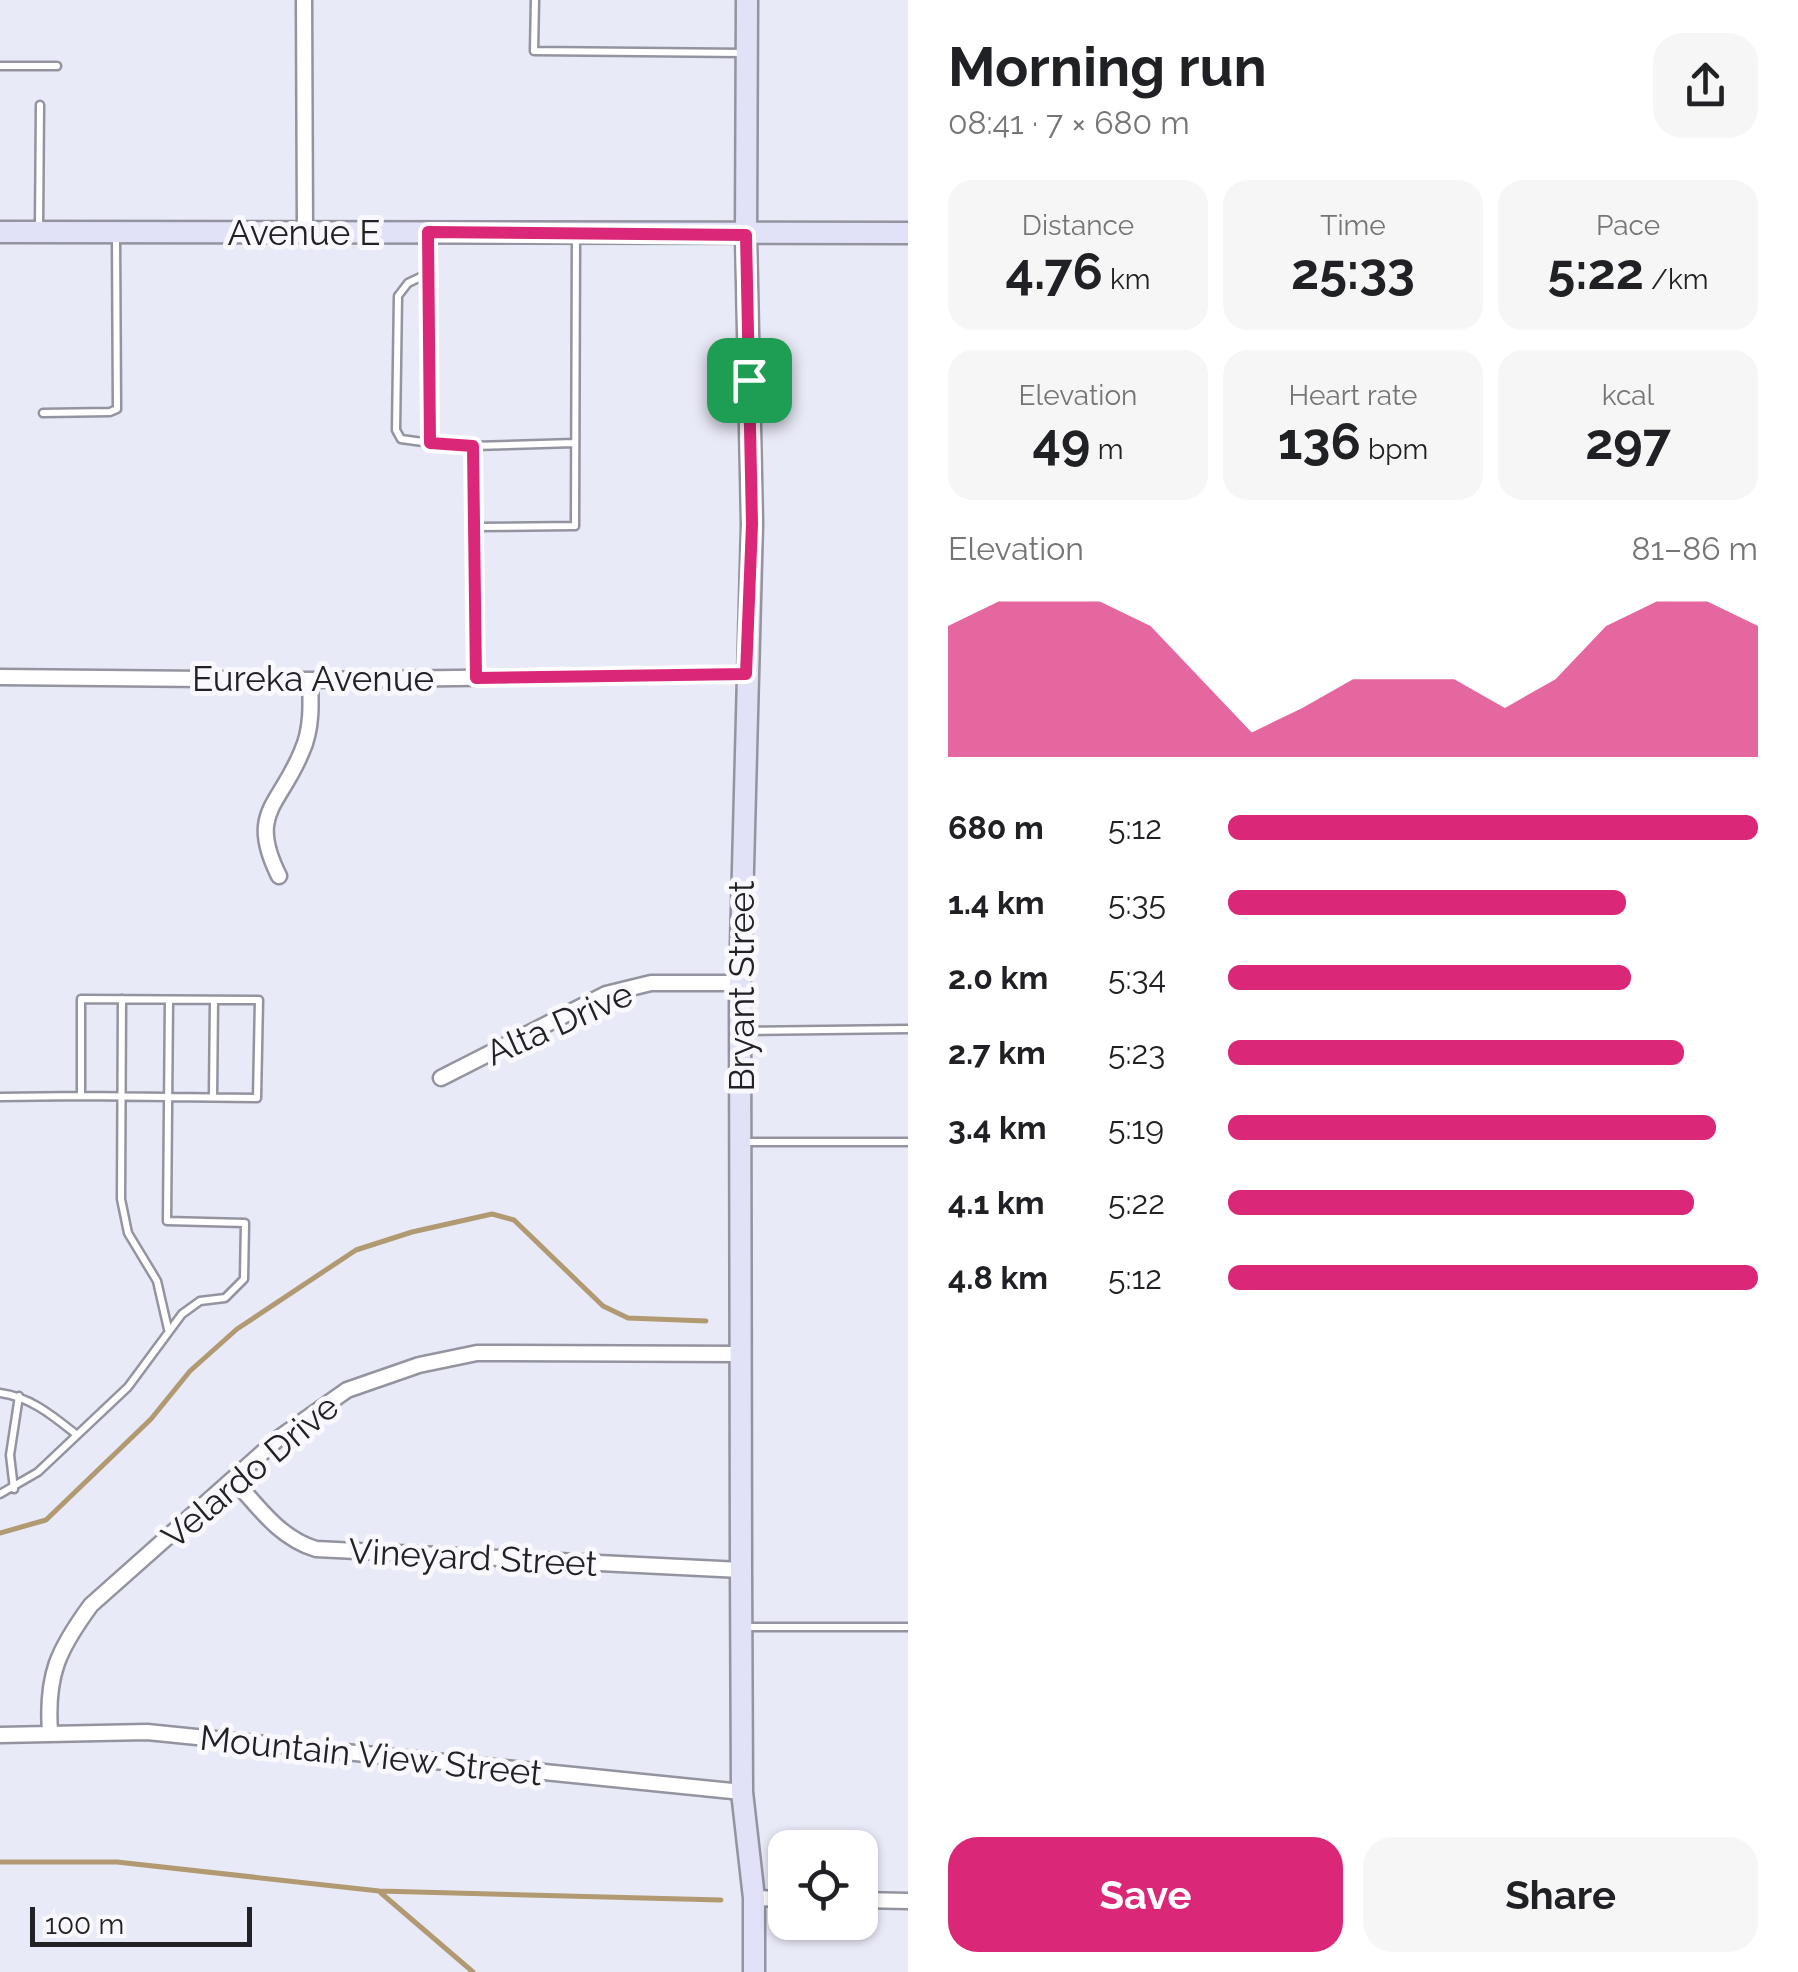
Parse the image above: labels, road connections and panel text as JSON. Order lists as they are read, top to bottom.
{
  "streets": {
    "street": [
      "Avenue E",
      "Eureka Avenue",
      "Bryant Street",
      "Alta Drive",
      "Velardo Drive",
      "Vineyard Street",
      "Mountain View Street"
    ]
  },
  "crossings": [
    ["Avenue E", "Bryant Street"],
    ["Eureka Avenue", "Bryant Street"],
    ["Bryant Street", "Alta Drive"],
    ["Bryant Street", "Velardo Drive"],
    ["Bryant Street", "Vineyard Street"],
    ["Bryant Street", "Mountain View Street"],
    ["Velardo Drive", "Vineyard Street"],
    ["Velardo Drive", "Mountain View Street"]
  ],
  "scale_bar": "100 m",
  "page": {
    "heading": ["Morning run", "08:41 · 7 × 680 m"],
    "stats": [
      ["Distance", "4.76 km"],
      ["Time", "25:33"],
      ["Pace", "5:22 /km"],
      ["Elevation", "49 m"],
      ["Heart rate", "136 bpm"],
      ["kcal", "297"]
    ],
    "chart": ["Elevation", "81–86 m"],
    "list": [
      {
        "name": "680 m",
        "note": "5:12"
      },
      {
        "name": "1.4 km",
        "note": "5:35"
      },
      {
        "name": "2.0 km",
        "note": "5:34"
      },
      {
        "name": "2.7 km",
        "note": "5:23"
      },
      {
        "name": "3.4 km",
        "note": "5:19"
      },
      {
        "name": "4.1 km",
        "note": "5:22"
      },
      {
        "name": "4.8 km",
        "note": "5:12"
      }
    ],
    "buttons": ["Save", "Share"],
    "scale": "100 m"
  }
}
